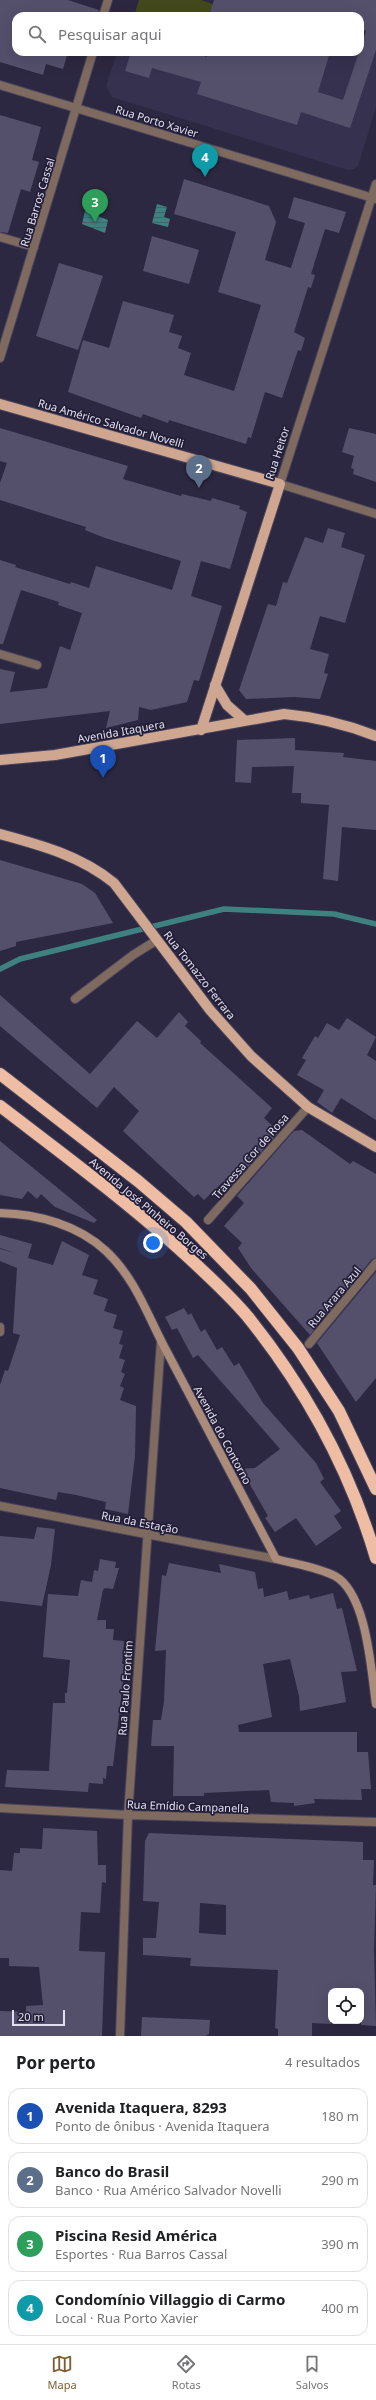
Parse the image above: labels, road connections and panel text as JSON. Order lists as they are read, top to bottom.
{
  "streets": {
    "highway": ["Avenida José Pinheiro Borges"],
    "main road": [
      "Rua Américo Salvador Novelli",
      "Rua Heitor",
      "Avenida Itaquera",
      "Rua Tomazzo Ferrara"
    ],
    "street": [
      "Rua Porto Xavier",
      "Rua Barros Cassal",
      "Travessa Cor de Rosa",
      "Rua Arara Azul",
      "Avenida do Contorno",
      "Rua da Estação",
      "Rua Paulo Frontim",
      "Rua Emídio Campanella"
    ]
  },
  "crossings": [
    ["Rua Porto Xavier", "Rua Barros Cassal"],
    ["Rua Porto Xavier", "Rua Heitor"],
    ["Rua Américo Salvador Novelli", "Rua Heitor"],
    ["Rua Heitor", "Avenida Itaquera"],
    ["Rua Tomazzo Ferrara", "Travessa Cor de Rosa"],
    ["Avenida do Contorno", "Rua da Estação"],
    ["Avenida do Contorno", "Rua Paulo Frontim"],
    ["Rua da Estação", "Rua Paulo Frontim"],
    ["Rua Paulo Frontim", "Rua Emídio Campanella"]
  ],
  "scale_bar": "20 m",
  "page": {
    "search": "Pesquisar aqui",
    "pins": [
      "4",
      "3",
      "2",
      "1"
    ],
    "scale": "20 m",
    "heading": ["Por perto", "4 resultados"],
    "list": [
      {
        "mark": "1",
        "name": "Avenida Itaquera, 8293",
        "note": "Ponto de ônibus · Avenida Itaquera",
        "value": "180 m"
      },
      {
        "mark": "2",
        "name": "Banco do Brasil",
        "note": "Banco · Rua Américo Salvador Novelli",
        "value": "290 m"
      },
      {
        "mark": "3",
        "name": "Piscina Resid América",
        "note": "Esportes · Rua Barros Cassal",
        "value": "390 m"
      },
      {
        "mark": "4",
        "name": "Condomínio Villaggio di Carmo",
        "note": "Local · Rua Porto Xavier",
        "value": "400 m"
      }
    ],
    "nav": ["Mapa", "Rotas", "Salvos"]
  }
}
